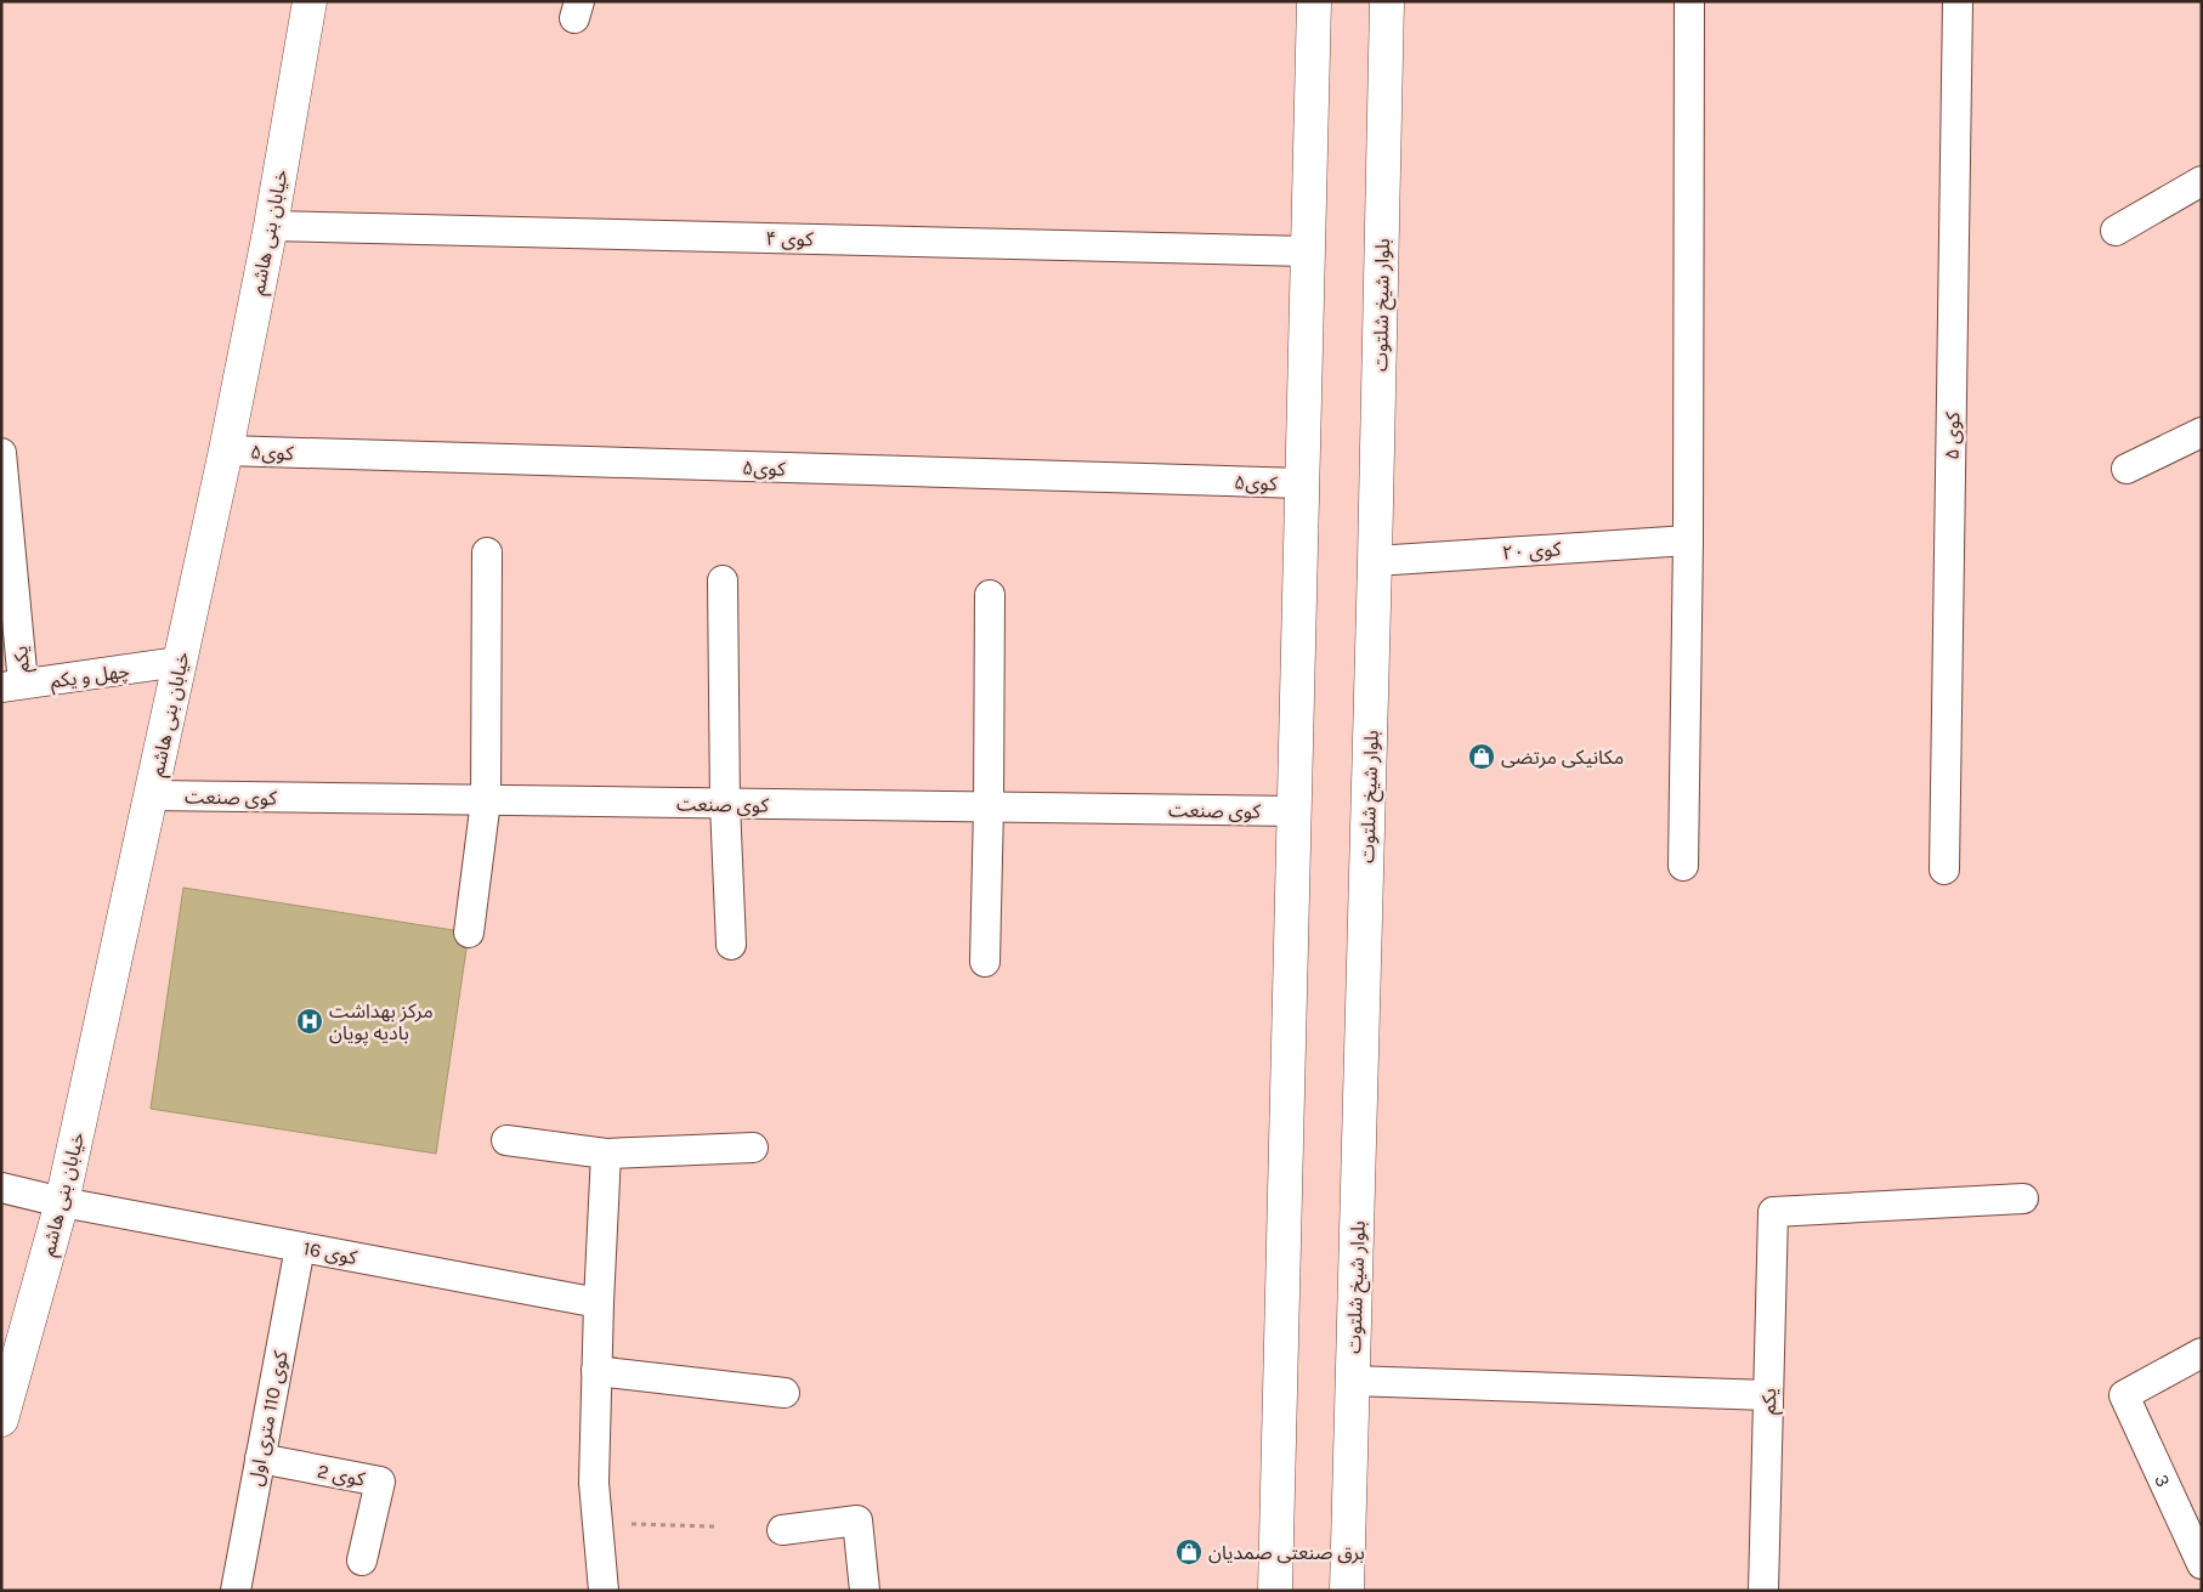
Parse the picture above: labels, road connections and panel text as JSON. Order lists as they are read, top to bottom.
{
  "streets": {
    "main road": ["خیابان بنی هاشم", "بلوار شیخ شلتوت"],
    "street": [
      "کوی ۴",
      "کوی ۵",
      "کوی۵",
      "کوی ۲۰",
      "یکم",
      "چهل و یکم",
      "کوی صنعت",
      "کوی 16",
      "کوی 110 متری اول",
      "کوی 2",
      "3"
    ]
  },
  "crossings": [
    ["خیابان بنی هاشم", "کوی ۴"],
    ["خیابان بنی هاشم", "کوی۵"],
    ["خیابان بنی هاشم", "چهل و یکم"],
    ["خیابان بنی هاشم", "کوی صنعت"],
    ["خیابان بنی هاشم", "کوی 16"],
    ["بلوار شیخ شلتوت", "کوی ۲۰"],
    ["یکم", "چهل و یکم"],
    ["کوی 16", "کوی 110 متری اول"],
    ["کوی 110 متری اول", "کوی 2"]
  ],
  "places": {
    "shop": ["مکانیکی مرتضی", "برق صنعتی صمدیان"],
    "hospital": ["مرکز بهداشت بادیه پویان"]
  }
}
